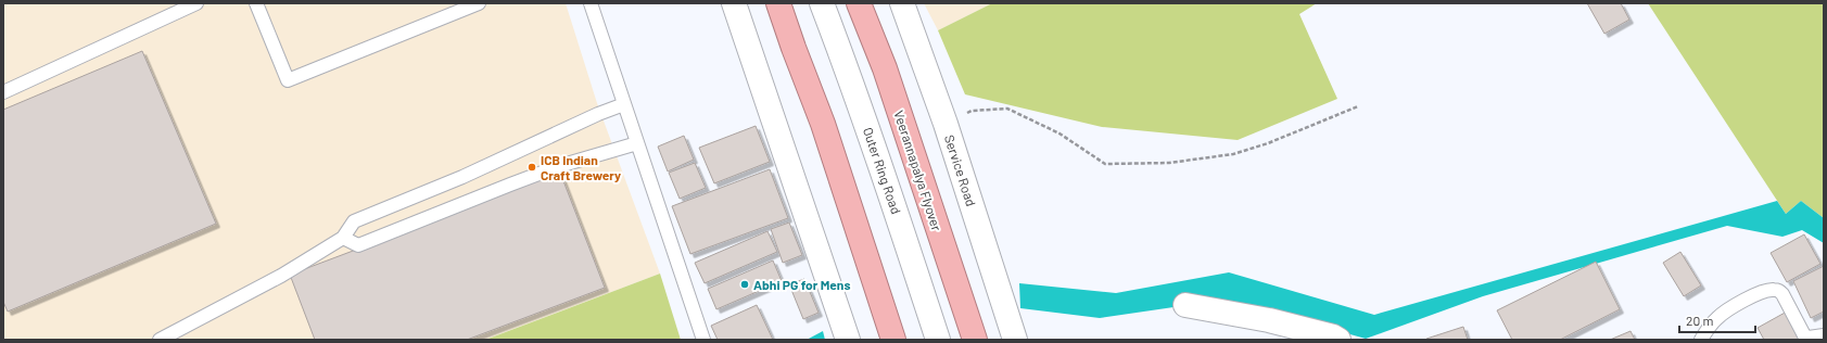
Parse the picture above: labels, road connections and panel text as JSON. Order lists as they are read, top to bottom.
{
  "streets": {
    "highway": ["Veerannapalya Flyover"],
    "street": ["Outer Ring Road", "Service Road"]
  },
  "places": ["ICB Indian Craft Brewery", "Abhi PG for Mens"],
  "scale_bar": "20 m"
}
